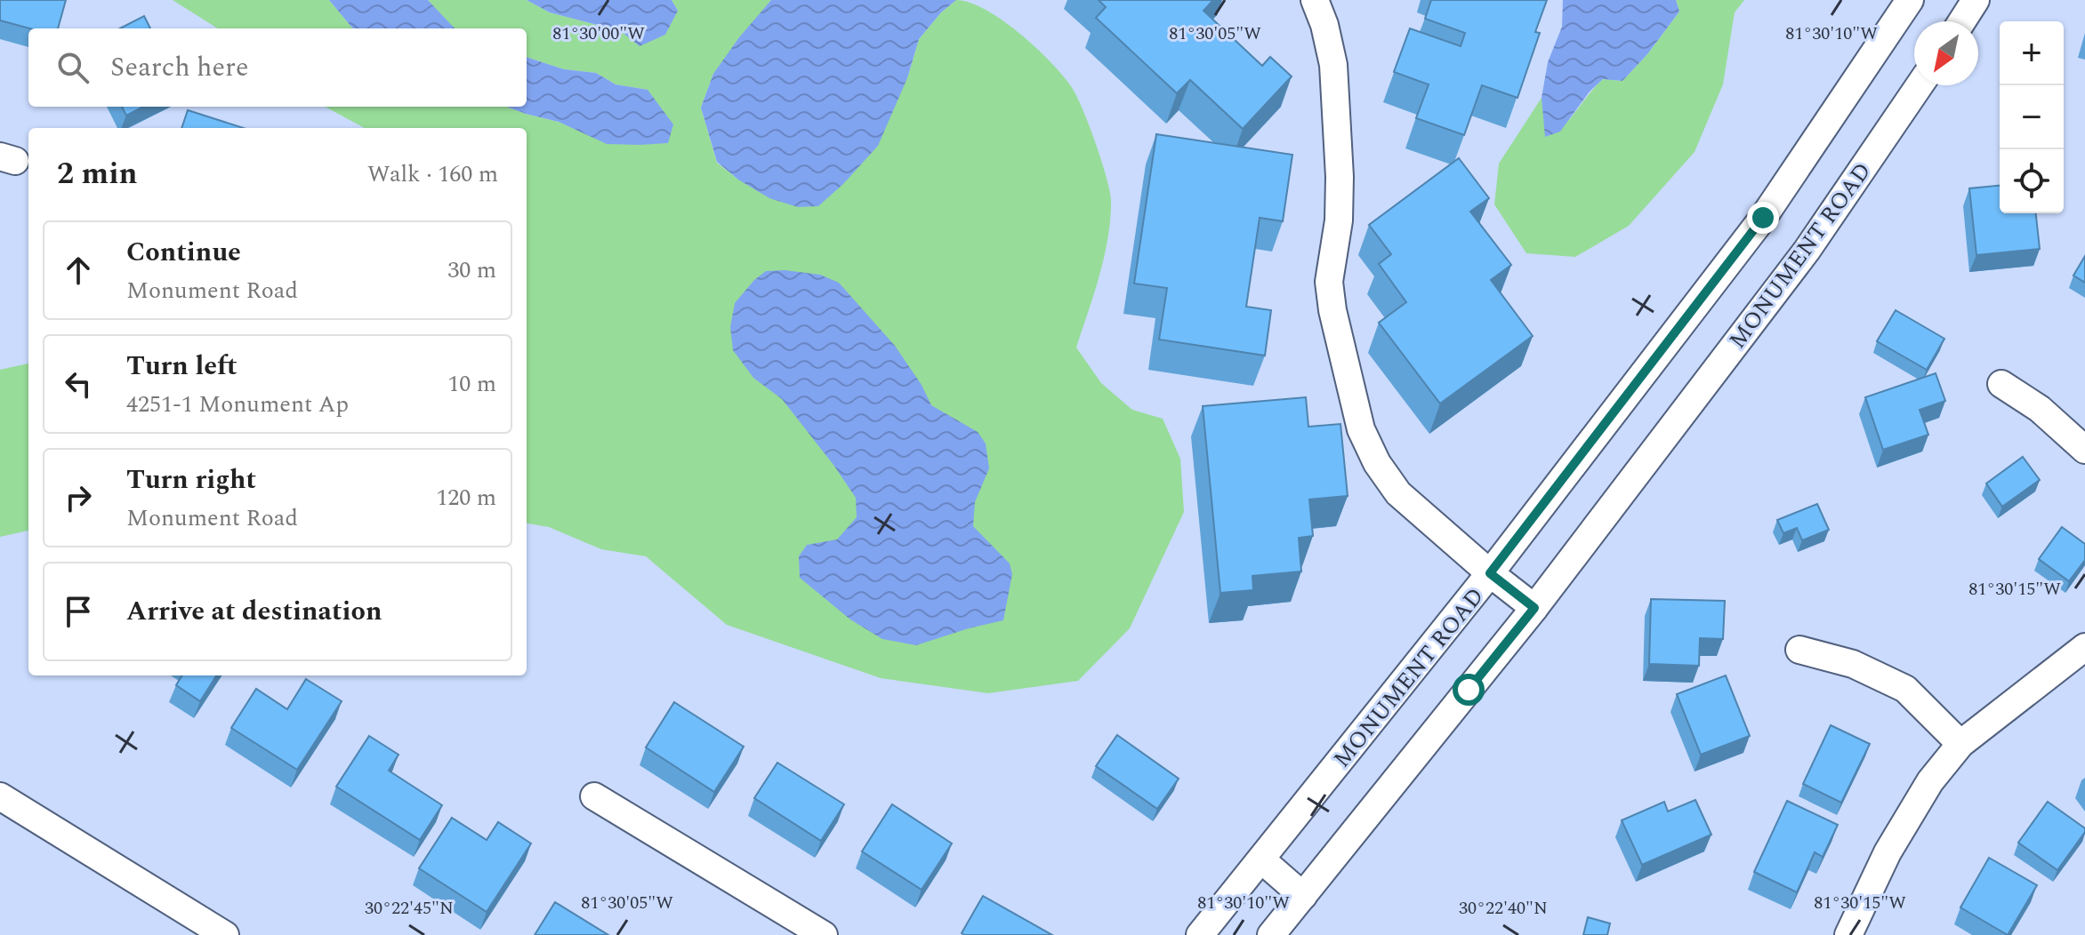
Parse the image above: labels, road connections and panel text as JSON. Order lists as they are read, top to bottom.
{
  "streets": {
    "street": ["MONUMENT ROAD"]
  },
  "north": "bottom left",
  "page": {
    "map_buttons": ["+", "−"],
    "search": "Search here",
    "heading": ["2 min", "Walk · 160 m"],
    "list": [
      ["Continue", "Monument Road", "30 m"],
      ["Turn left", "4251-1 Monument Ap", "10 m"],
      ["Turn right", "Monument Road", "120 m"],
      "Arrive at destination"
    ]
  },
  "coordinates": [
    "81°30'00\"W",
    "81°30'05\"W",
    "81°30'10\"W",
    "81°30'15\"W",
    "30°22'45\"N",
    "30°22'40\"N"
  ]
}
